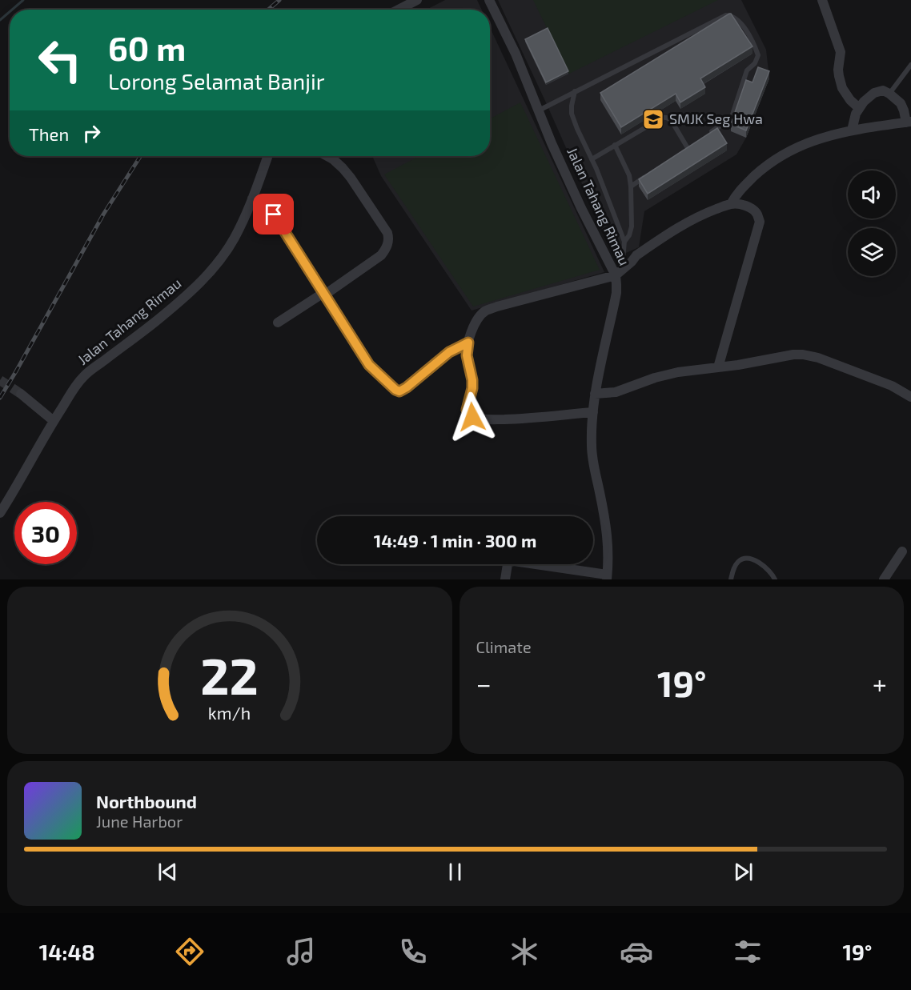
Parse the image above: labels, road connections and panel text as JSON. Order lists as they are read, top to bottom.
{
  "streets": {
    "street": ["Jalan Tahang Rimau"]
  },
  "places": {
    "school or university": ["SMJK Seg Hwa"]
  },
  "page": {
    "turn": ["60 m", "Lorong Selamat Banjir"],
    "then": "Then",
    "limit": "30",
    "trip": "14:49 · 1 min · 300 m",
    "tile": "Climate",
    "heat": ["−", "19°", "+"],
    "song": ["Northbound", "June Harbor"],
    "tabs": ["14:48", "19°"],
    "gauge": ["22", "km/h"]
  }
}
